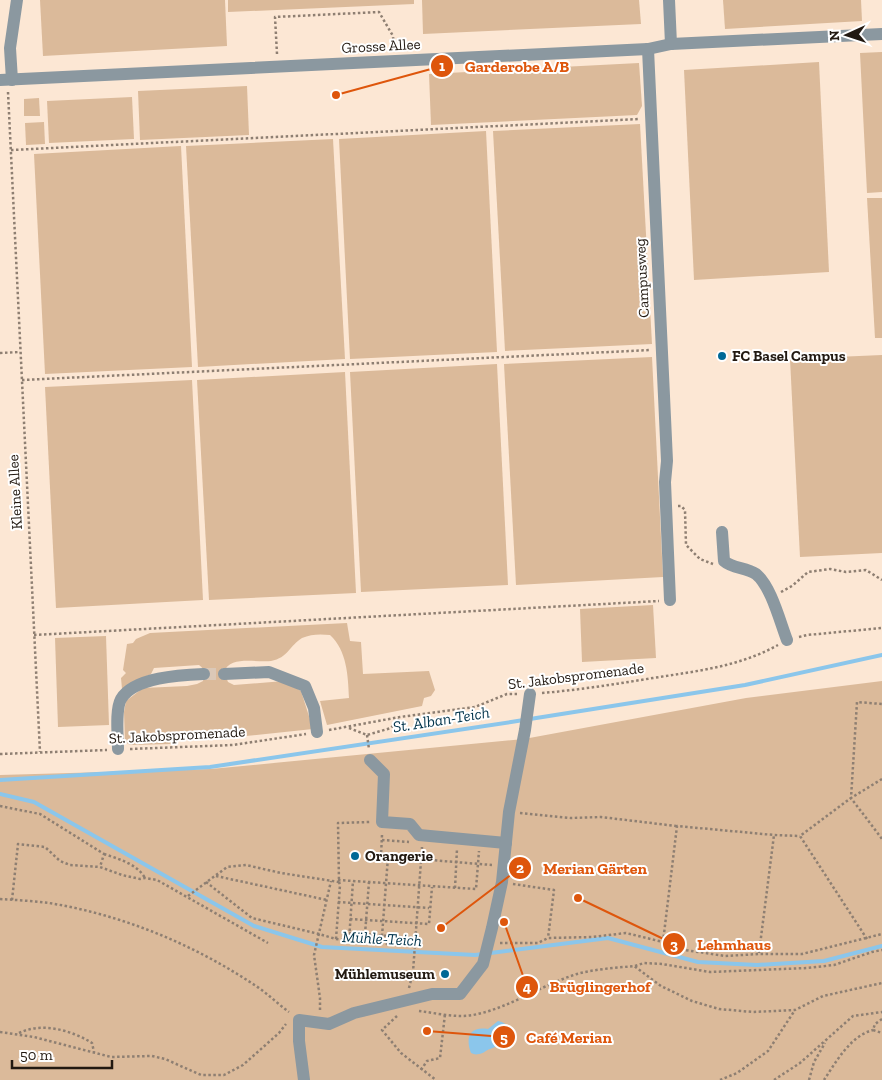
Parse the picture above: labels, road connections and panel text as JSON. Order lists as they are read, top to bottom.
{
  "streets": {
    "lane": ["Grosse Allee", "Campusweg"],
    "path": ["Kleine Allee", "St. Jakobspromenade"]
  },
  "crossings": [
    ["Grosse Allee", "Campusweg"],
    ["Grosse Allee", "Kleine Allee"],
    ["Kleine Allee", "St. Jakobspromenade"]
  ],
  "water": ["St. Alban-Teich", "Mühle-Teich"],
  "places": [
    "Garderobe A/B",
    "FC Basel Campus",
    "Orangerie",
    "Lehmhaus",
    "Brüglingerhof",
    "Merian Gärten",
    "Mühlemuseum",
    "Café Merian"
  ],
  "scale_bar": "50 m",
  "north": "left"
}
